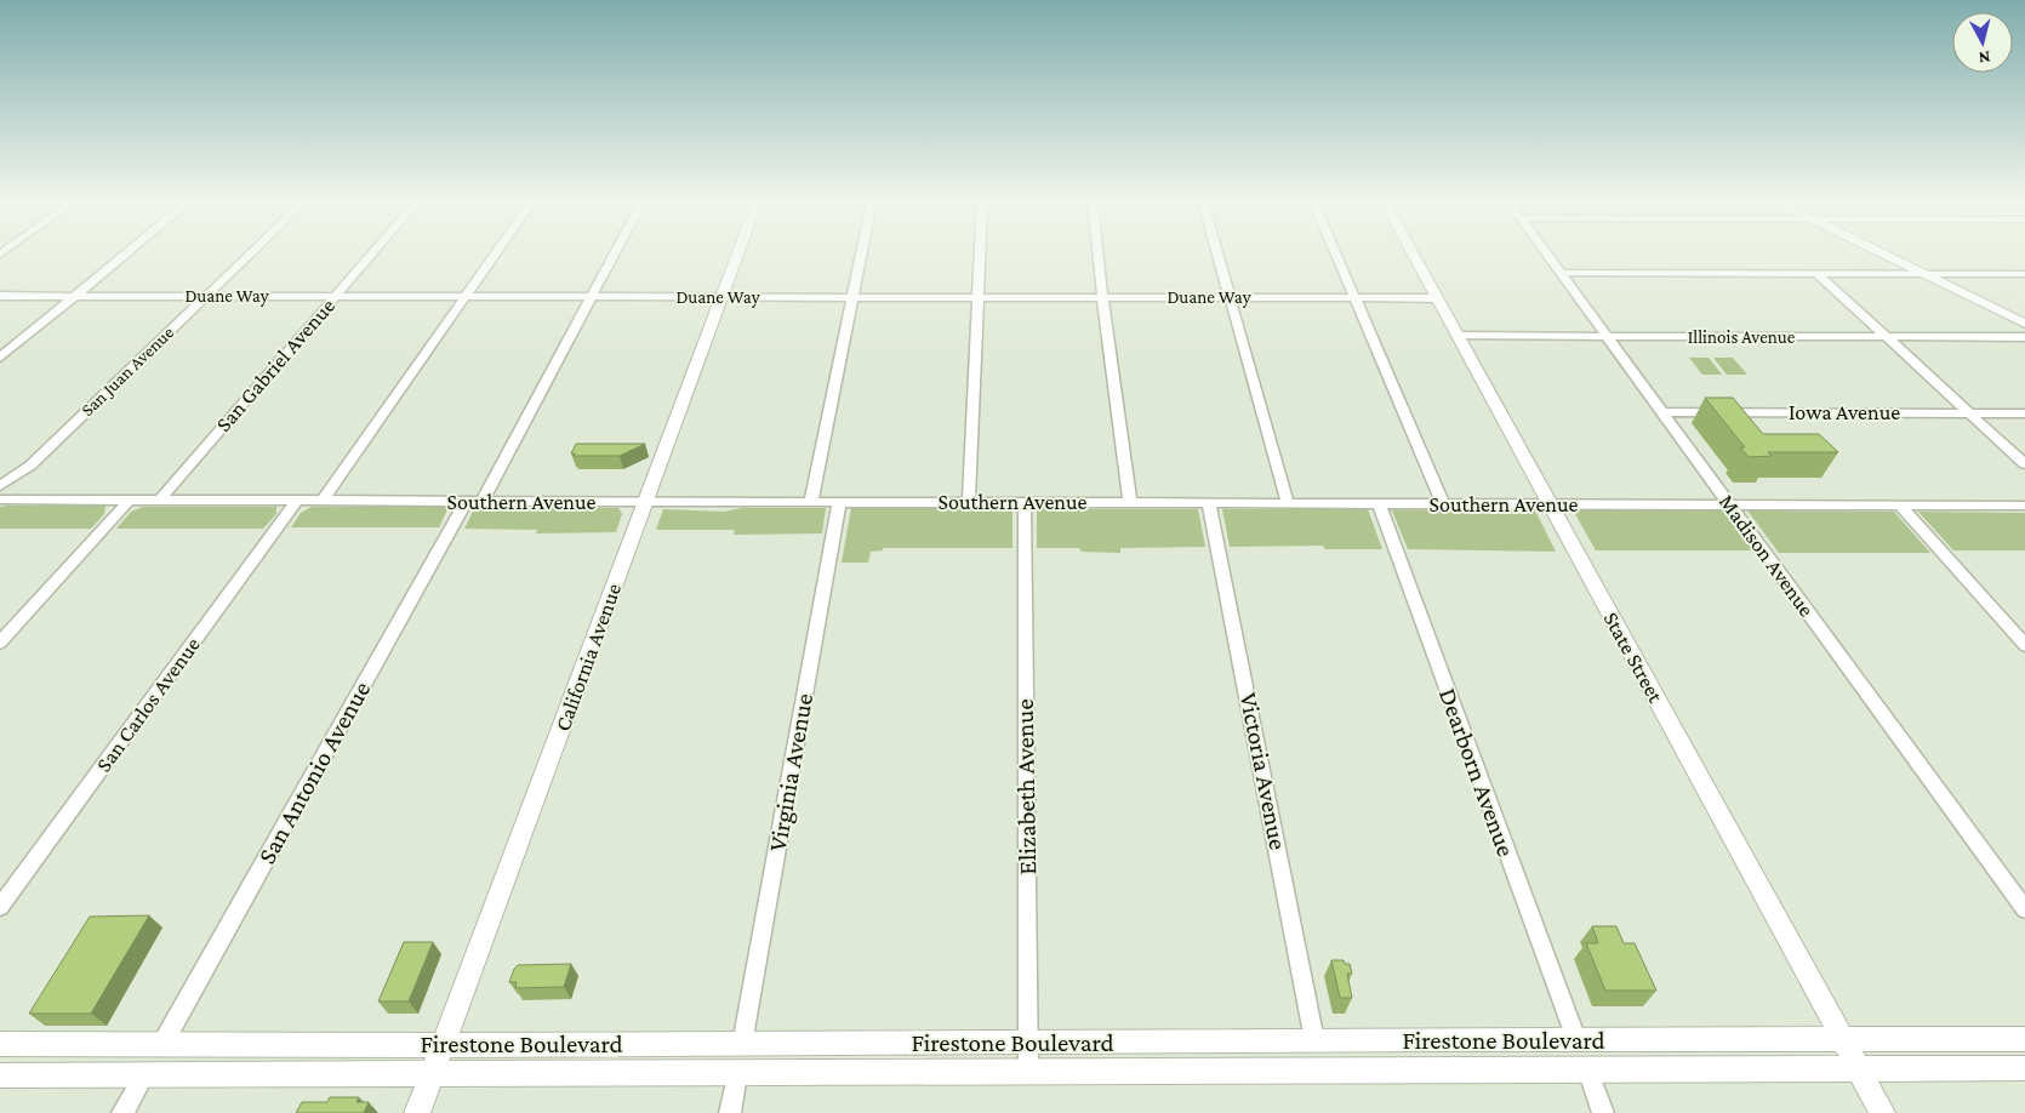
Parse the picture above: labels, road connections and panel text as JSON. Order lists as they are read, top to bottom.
{
  "streets": {
    "main road": ["California Avenue", "State Street", "Firestone Boulevard"],
    "street": [
      "Duane Way",
      "Illinois Avenue",
      "San Gabriel Avenue",
      "San Juan Avenue",
      "Iowa Avenue",
      "Southern Avenue",
      "Madison Avenue",
      "San Carlos Avenue",
      "Victoria Avenue",
      "San Antonio Avenue",
      "Virginia Avenue",
      "Dearborn Avenue",
      "Elizabeth Avenue"
    ]
  },
  "crossings": [
    ["Duane Way", "San Gabriel Avenue"],
    ["Duane Way", "San Juan Avenue"],
    ["Duane Way", "California Avenue"],
    ["Duane Way", "State Street"],
    ["Duane Way", "San Antonio Avenue"],
    ["Illinois Avenue", "Madison Avenue"],
    ["Illinois Avenue", "State Street"],
    ["San Gabriel Avenue", "Southern Avenue"],
    ["Iowa Avenue", "Madison Avenue"],
    ["Southern Avenue", "Madison Avenue"],
    ["Southern Avenue", "California Avenue"],
    ["Southern Avenue", "State Street"],
    ["Southern Avenue", "San Carlos Avenue"],
    ["Southern Avenue", "Victoria Avenue"],
    ["Southern Avenue", "San Antonio Avenue"],
    ["Southern Avenue", "Virginia Avenue"],
    ["Southern Avenue", "Dearborn Avenue"],
    ["Southern Avenue", "Elizabeth Avenue"],
    ["California Avenue", "Firestone Boulevard"],
    ["State Street", "Firestone Boulevard"],
    ["Victoria Avenue", "Firestone Boulevard"],
    ["San Antonio Avenue", "Firestone Boulevard"],
    ["Virginia Avenue", "Firestone Boulevard"],
    ["Dearborn Avenue", "Firestone Boulevard"],
    ["Elizabeth Avenue", "Firestone Boulevard"]
  ],
  "north": "bottom"
}
